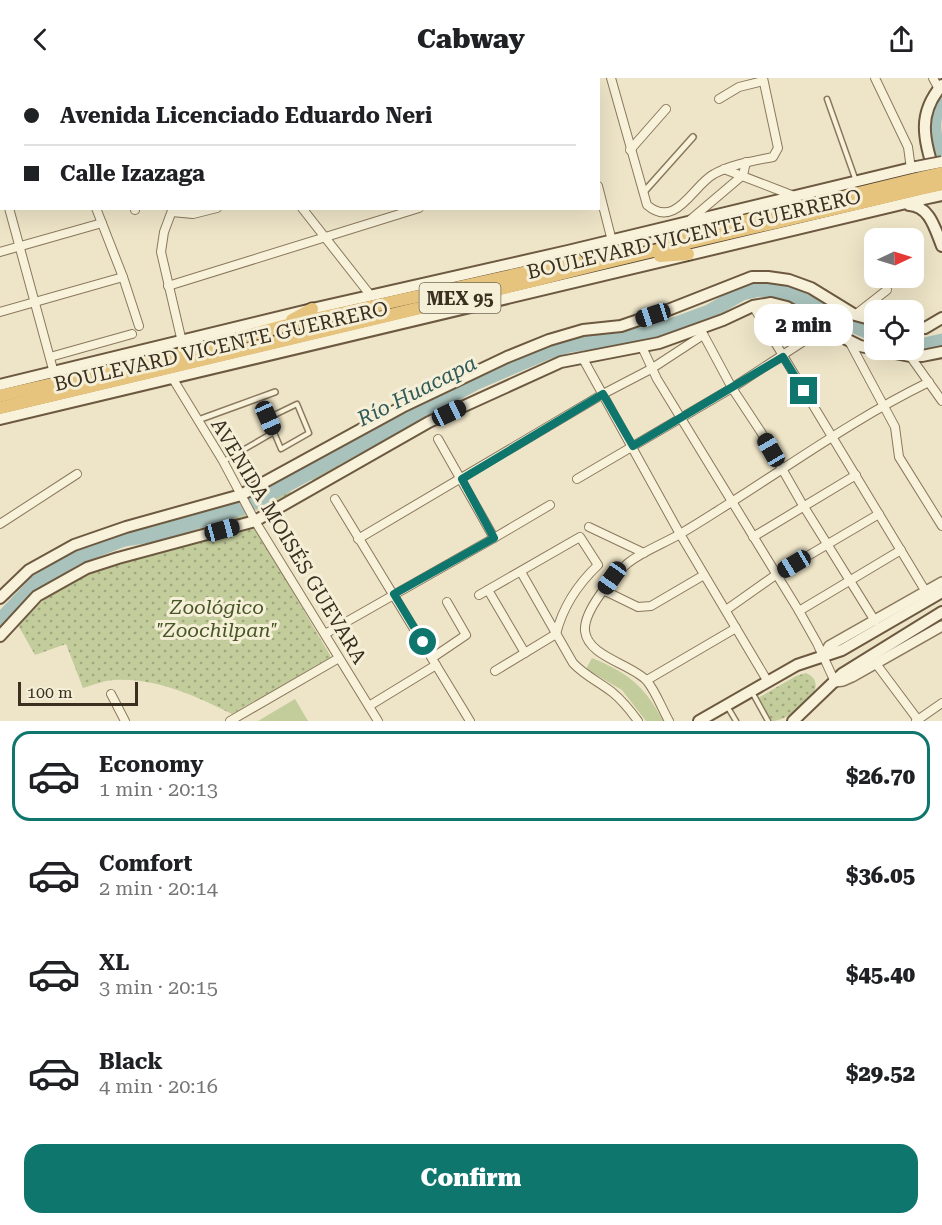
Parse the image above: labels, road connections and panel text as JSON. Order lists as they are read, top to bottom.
{
  "streets": {
    "highway": ["BOULEVARD VICENTE GUERRERO", "MEX 95"],
    "street": ["AVENIDA MOISÉS GUEVARA"]
  },
  "crossings": [
    ["BOULEVARD VICENTE GUERRERO", "AVENIDA MOISÉS GUEVARA"]
  ],
  "water": ["Río Huacapa"],
  "parks": ["Zoológico \"Zoochilpan\""],
  "scale_bar": "100 m",
  "north": "right",
  "page": {
    "header": "Cabway",
    "banner": ["Avenida Licenciado Eduardo Neri", "Calle Izazaga"],
    "bubble": "2 min",
    "scale": "100 m",
    "list": [
      {
        "name": "Economy",
        "note": "1 min · 20:13",
        "value": "$26.70"
      },
      {
        "name": "Comfort",
        "note": "2 min · 20:14",
        "value": "$36.05"
      },
      {
        "name": "XL",
        "note": "3 min · 20:15",
        "value": "$45.40"
      },
      {
        "name": "Black",
        "note": "4 min · 20:16",
        "value": "$29.52"
      }
    ],
    "buttons": "Confirm"
  }
}
